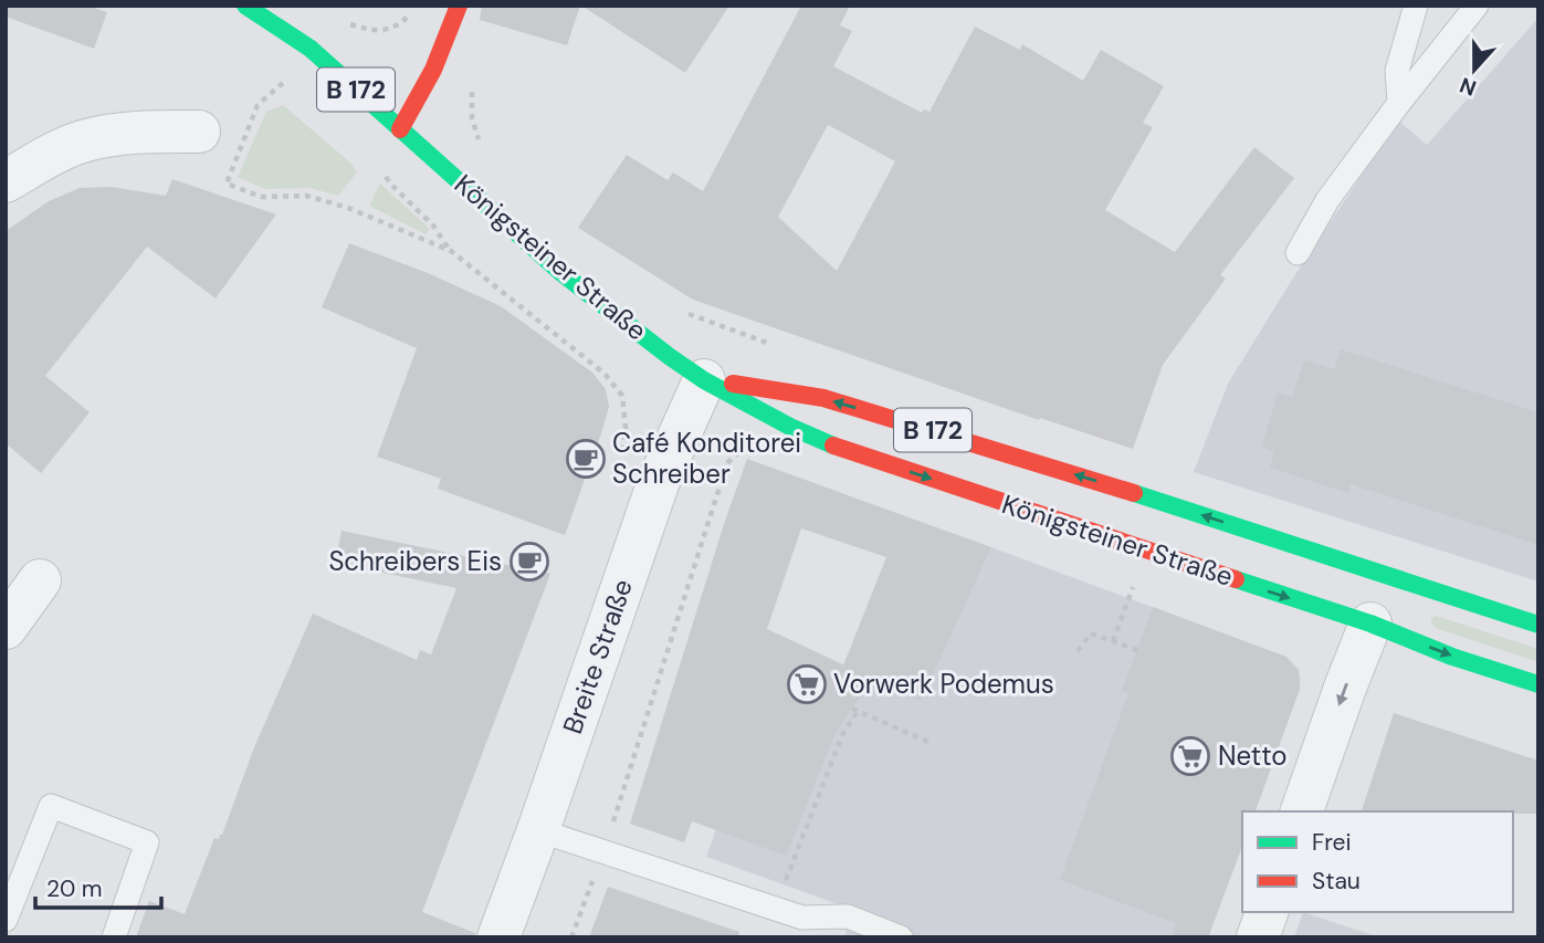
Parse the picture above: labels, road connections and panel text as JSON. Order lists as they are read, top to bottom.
{
  "streets": {
    "main road": ["B 172", "Königsteiner Straße"],
    "street": ["Breite Straße"]
  },
  "crossings": [
    ["B 172", "Königsteiner Straße"],
    ["Königsteiner Straße", "Breite Straße"]
  ],
  "places": {
    "cafe": ["Café Konditorei Schreiber", "Schreibers Eis"],
    "supermarket": ["Vorwerk Podemus", "Netto"]
  },
  "legend": ["Frei", "Stau"],
  "scale_bar": "20 m",
  "north": "bottom"
}
